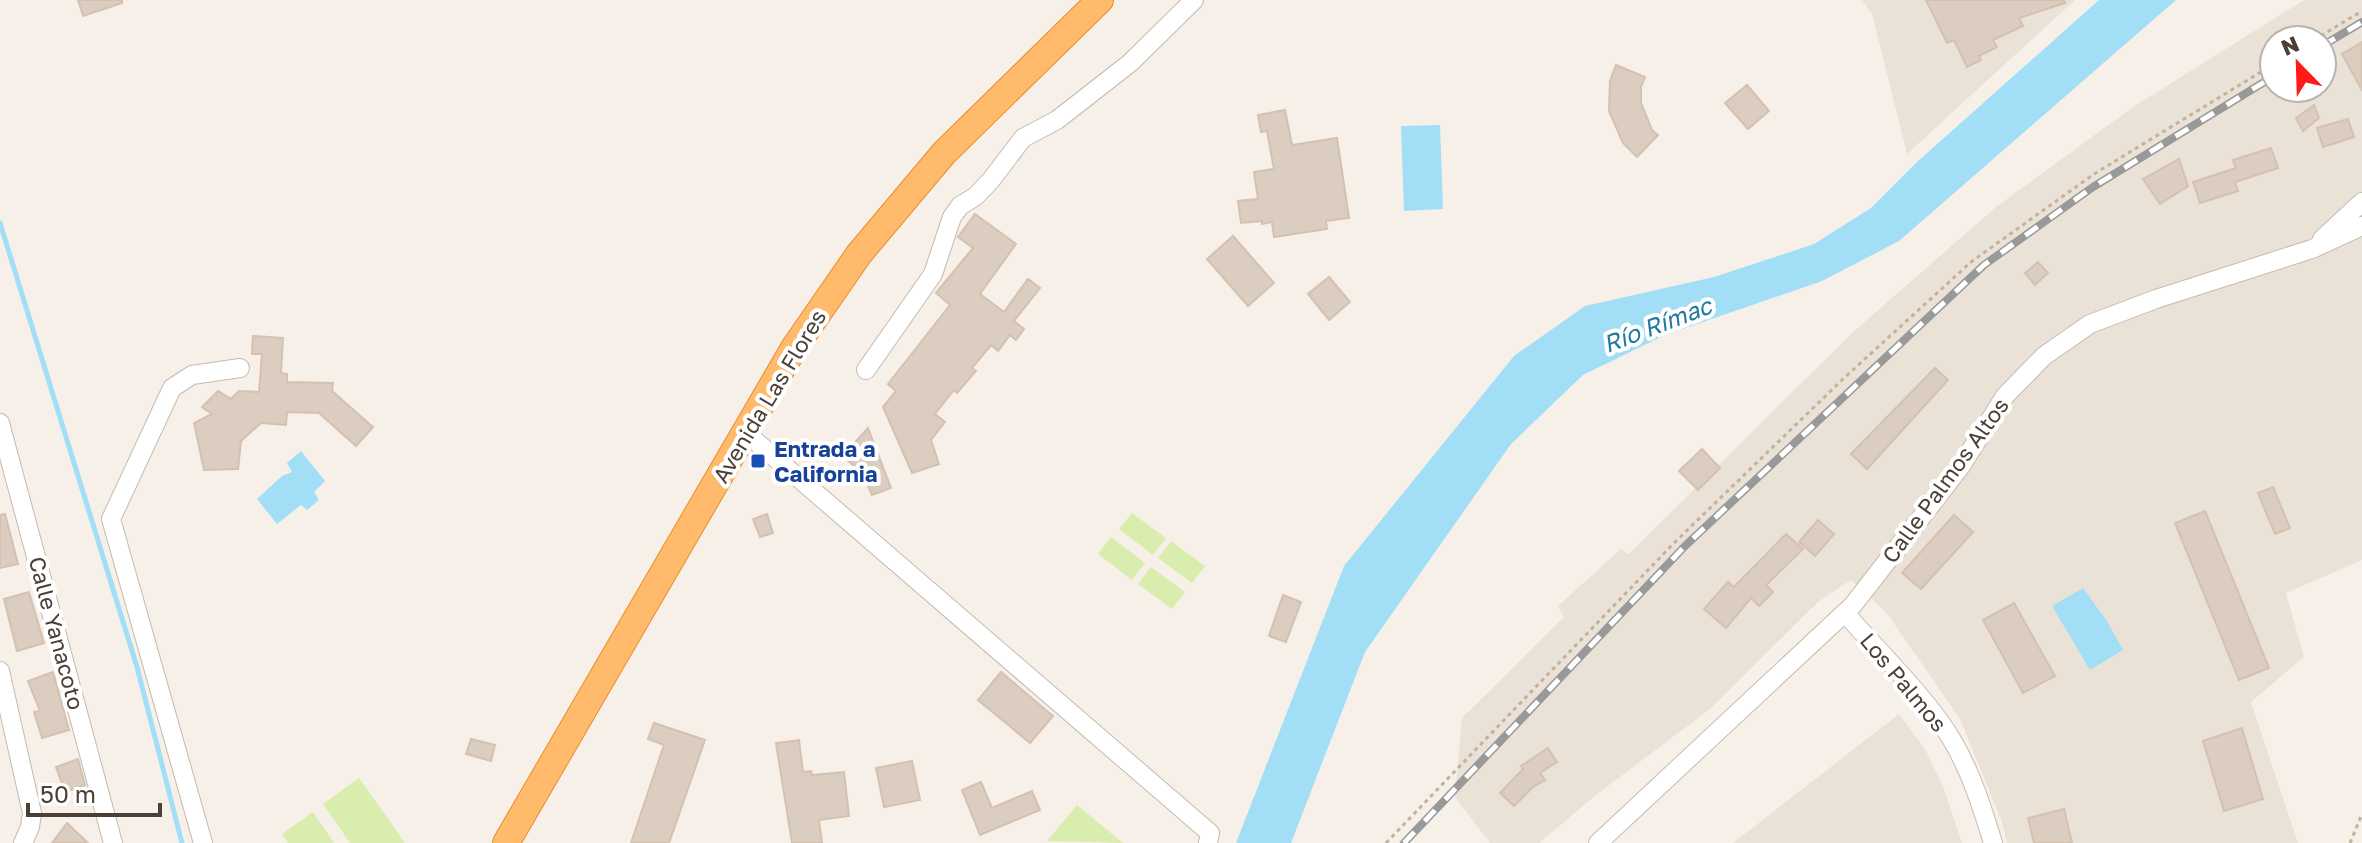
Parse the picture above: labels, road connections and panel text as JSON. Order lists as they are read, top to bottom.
{
  "streets": {
    "highway": ["Avenida Las Flores"],
    "street": ["Calle Palmos Altos", "Calle Yanacoto", "Los Palmos"]
  },
  "crossings": [
    ["Calle Palmos Altos", "Los Palmos"]
  ],
  "water": ["Río Rímac"],
  "places": {
    "transit": ["Entrada a California"]
  },
  "scale_bar": "50 m",
  "north": "top left"
}
